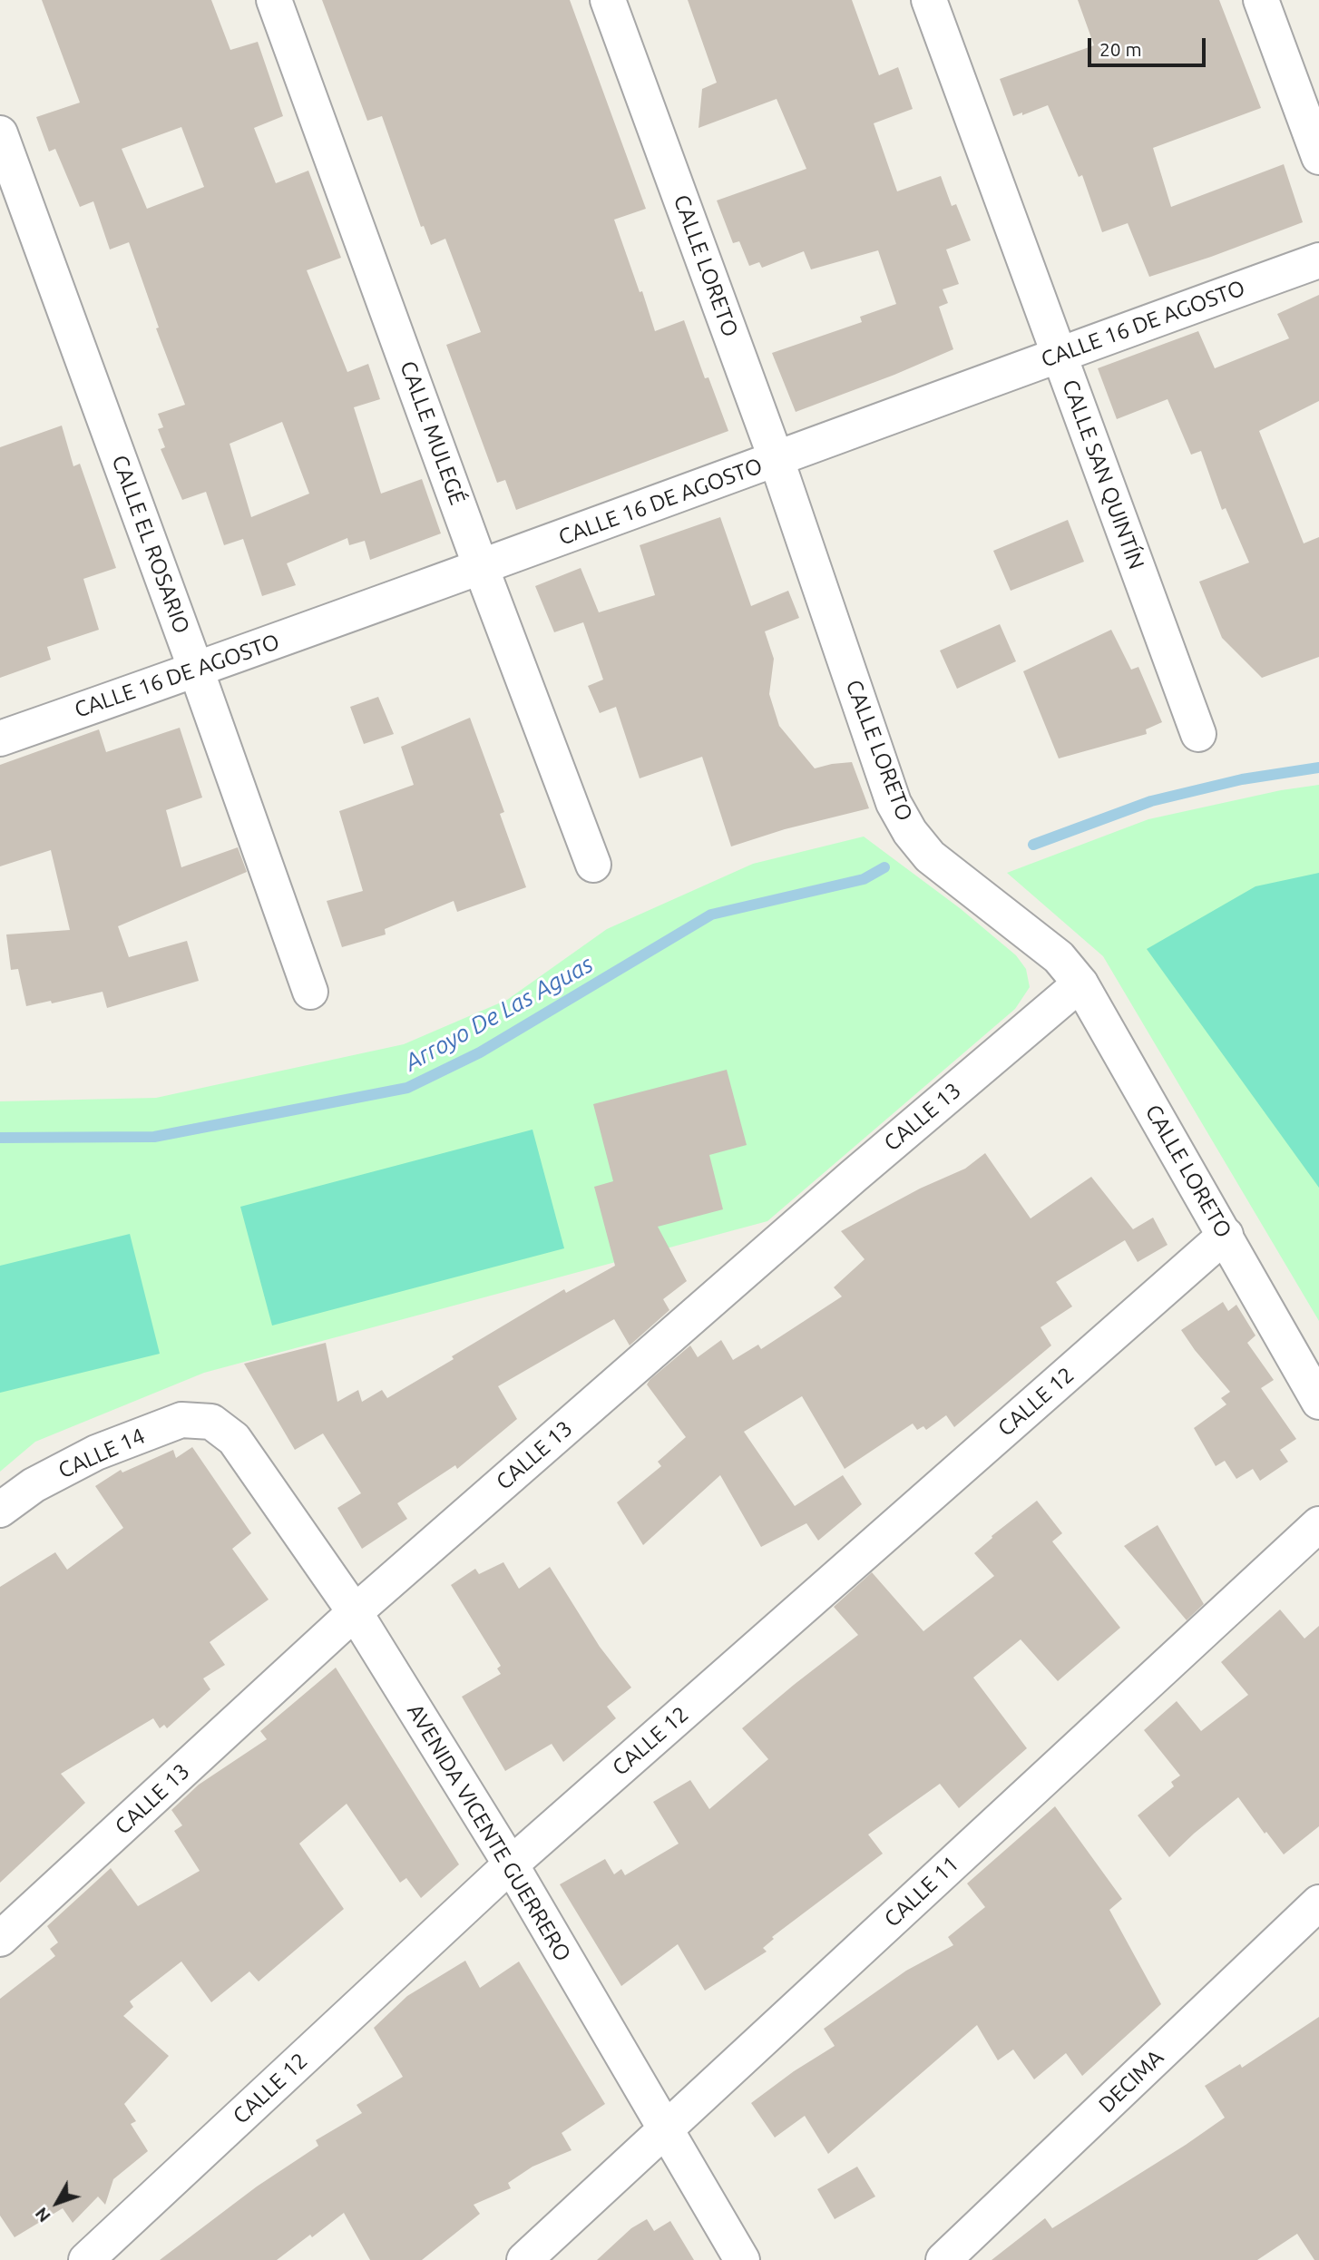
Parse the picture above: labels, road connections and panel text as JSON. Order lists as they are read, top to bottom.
{
  "streets": {
    "street": [
      "CALLE LORETO",
      "CALLE 16 DE AGOSTO",
      "CALLE MULEGÉ",
      "CALLE SAN QUINTÍN",
      "CALLE EL ROSARIO",
      "CALLE 13",
      "CALLE 12",
      "CALLE 14",
      "AVENIDA VICENTE GUERRERO",
      "CALLE 11",
      "DECIMA"
    ]
  },
  "crossings": [
    ["CALLE LORETO", "CALLE 16 DE AGOSTO"],
    ["CALLE LORETO", "CALLE 13"],
    ["CALLE LORETO", "CALLE 12"],
    ["CALLE 16 DE AGOSTO", "CALLE MULEGÉ"],
    ["CALLE 16 DE AGOSTO", "CALLE SAN QUINTÍN"],
    ["CALLE 16 DE AGOSTO", "CALLE EL ROSARIO"],
    ["CALLE 13", "AVENIDA VICENTE GUERRERO"],
    ["CALLE 12", "AVENIDA VICENTE GUERRERO"],
    ["CALLE 14", "AVENIDA VICENTE GUERRERO"],
    ["AVENIDA VICENTE GUERRERO", "CALLE 11"]
  ],
  "water": ["Arroyo De Las Aguas"],
  "scale_bar": "20 m",
  "north": "bottom left"
}
